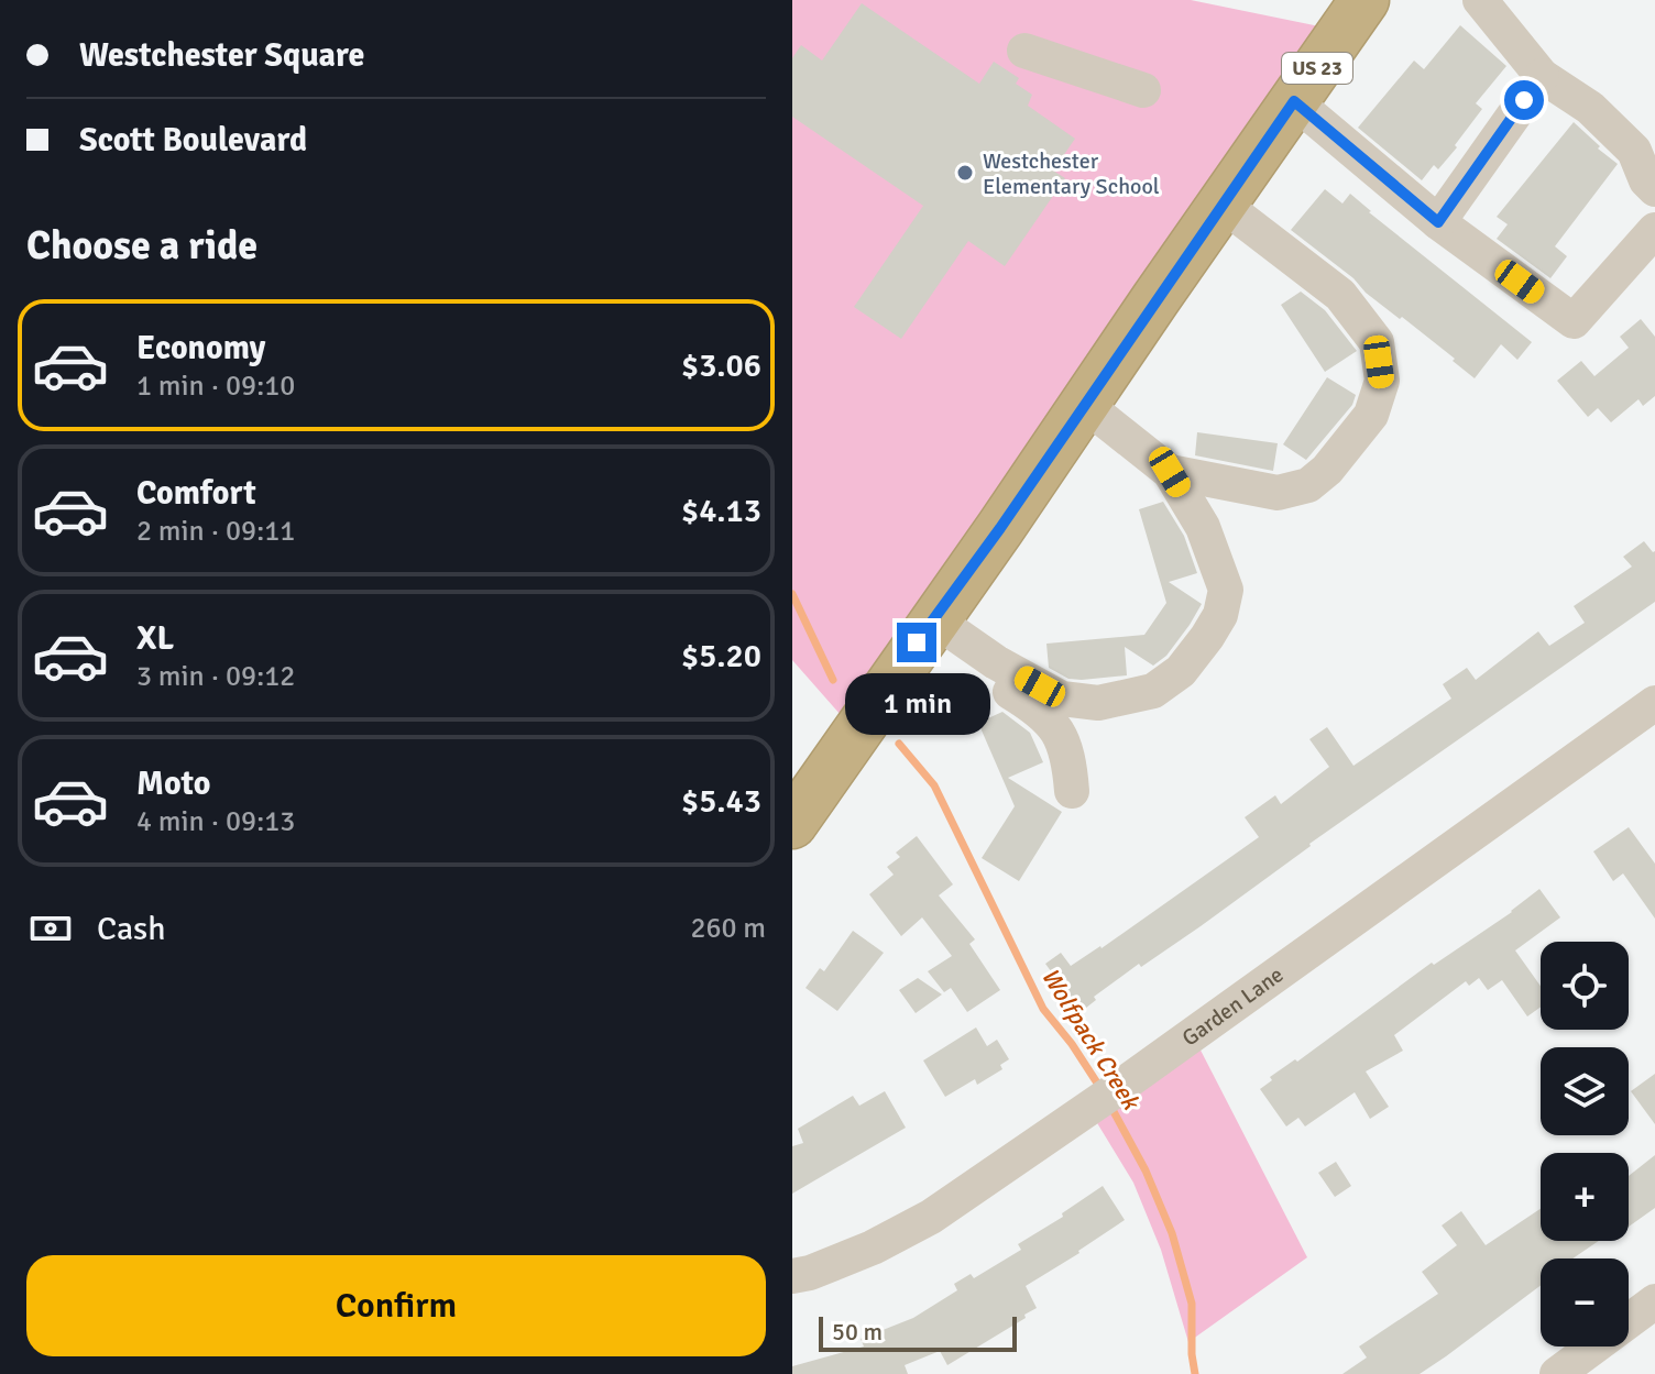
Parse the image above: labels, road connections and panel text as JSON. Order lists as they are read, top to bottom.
{
  "streets": {
    "highway": ["US 23"],
    "street": ["Garden Lane"]
  },
  "water": ["Wolfpack Creek"],
  "places": ["Westchester Elementary School"],
  "scale_bar": "50 m",
  "page": {
    "banner": ["Westchester Square", "Scott Boulevard"],
    "heading": "Choose a ride",
    "list": [
      {
        "name": "Economy",
        "note": "1 min · 09:10",
        "value": "$3.06"
      },
      {
        "name": "Comfort",
        "note": "2 min · 09:11",
        "value": "$4.13"
      },
      {
        "name": "XL",
        "note": "3 min · 09:12",
        "value": "$5.20"
      },
      {
        "name": "Moto",
        "note": "4 min · 09:13",
        "value": "$5.43"
      }
    ],
    "bubble": "1 min",
    "pay": ["Cash", "260 m"],
    "map_buttons": ["+", "−"],
    "buttons": "Confirm",
    "scale": "50 m"
  }
}
